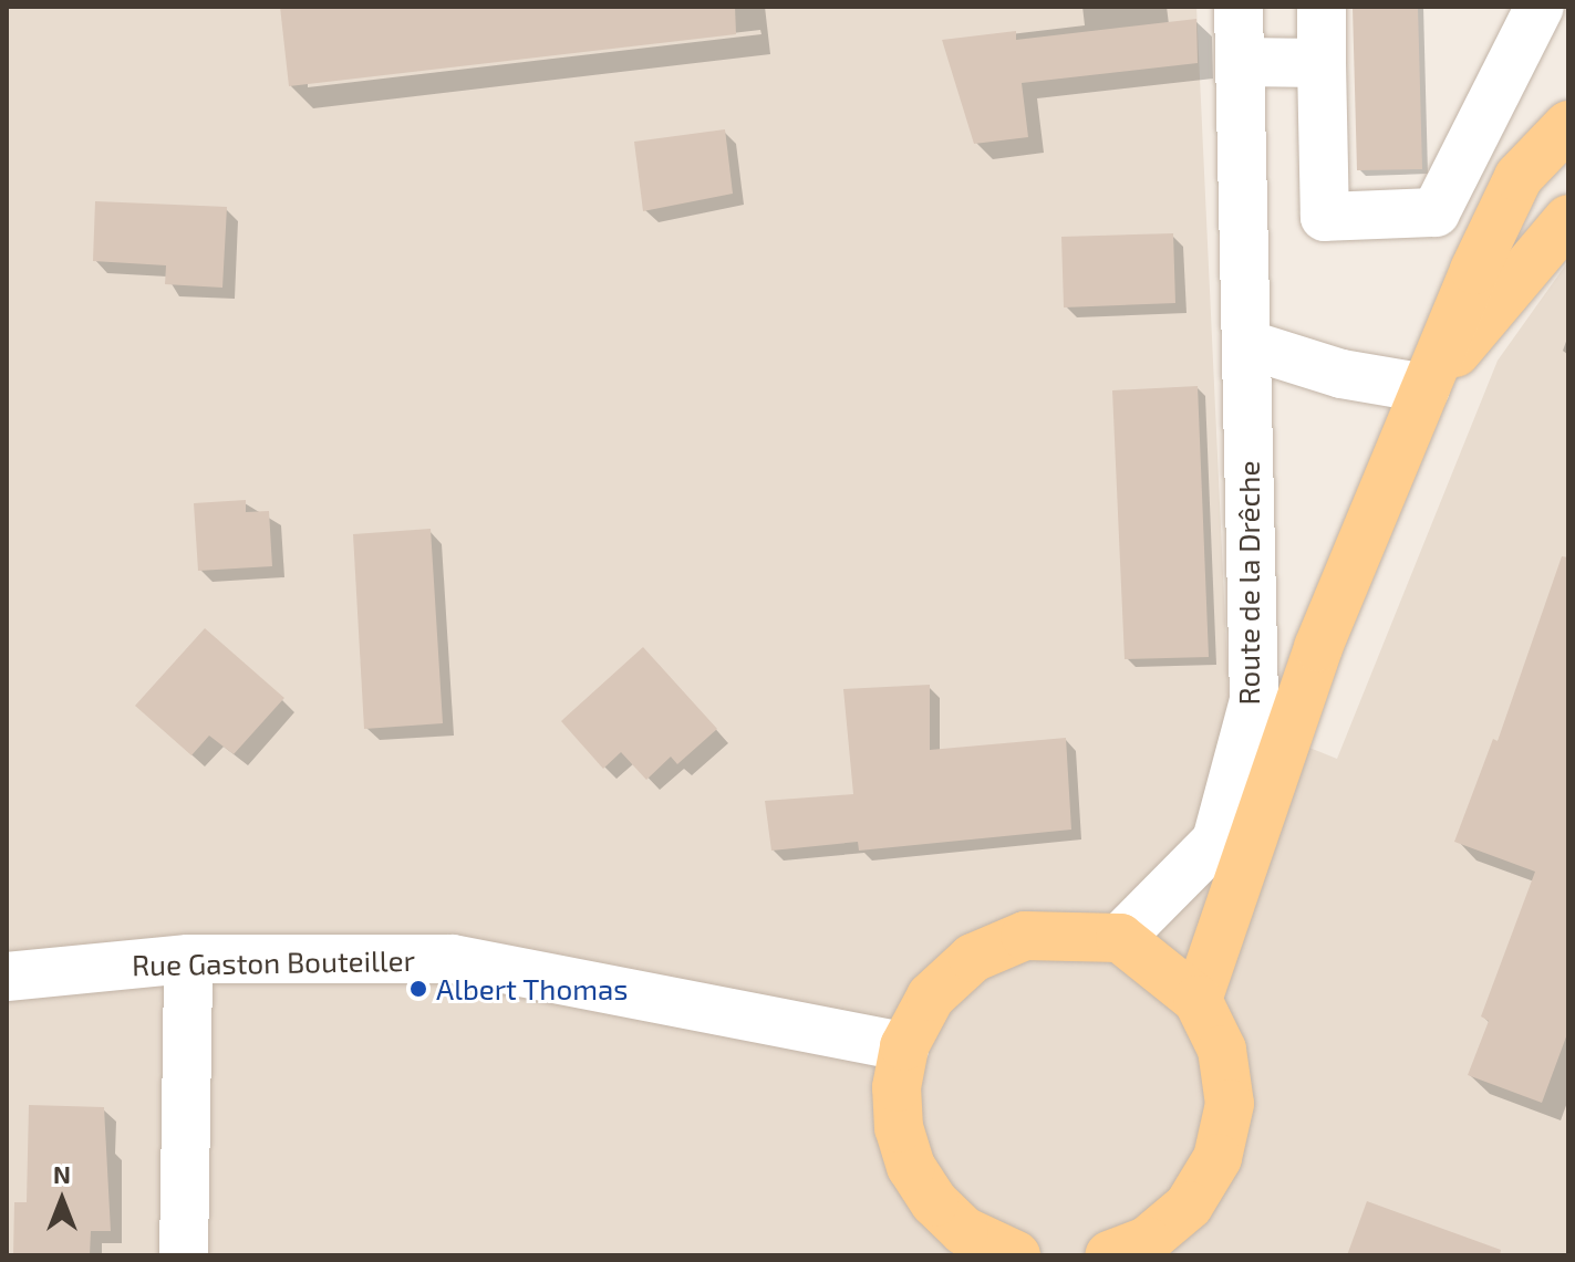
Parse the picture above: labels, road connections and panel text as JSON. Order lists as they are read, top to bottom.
{
  "streets": {
    "street": ["Route de la Drêche", "Rue Gaston Bouteiller"]
  },
  "places": ["Albert Thomas"],
  "north": "top"
}
